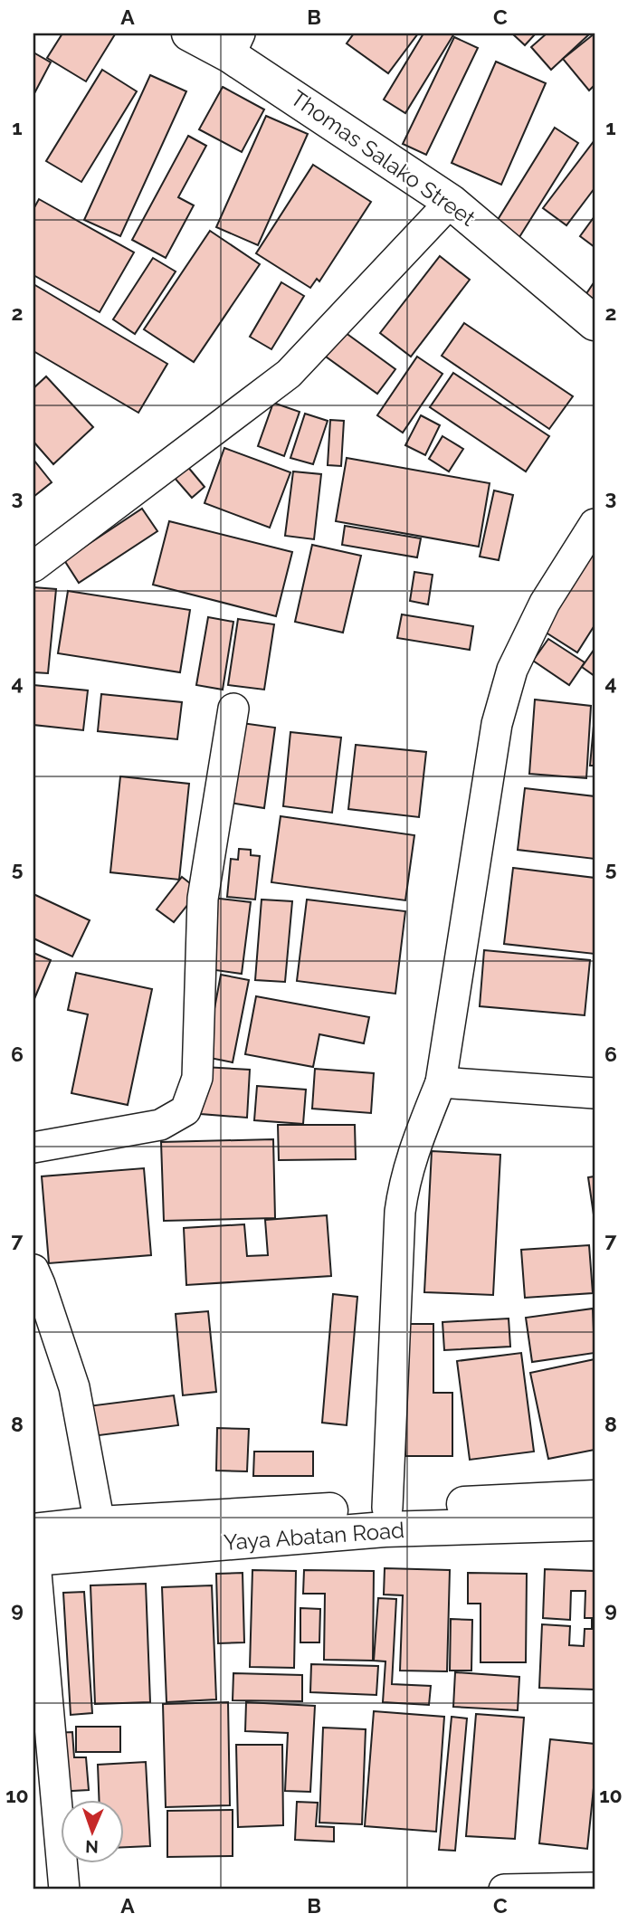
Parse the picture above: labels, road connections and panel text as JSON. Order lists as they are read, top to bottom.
{
  "streets": {
    "main road": ["Thomas Salako Street", "Yaya Abatan Road"]
  },
  "north": "bottom",
  "grid": {
    "columns": ["A", "B", "C"],
    "rows": [
      "1",
      "2",
      "3",
      "4",
      "5",
      "6",
      "7",
      "8",
      "9",
      "10"
    ]
  }
}
